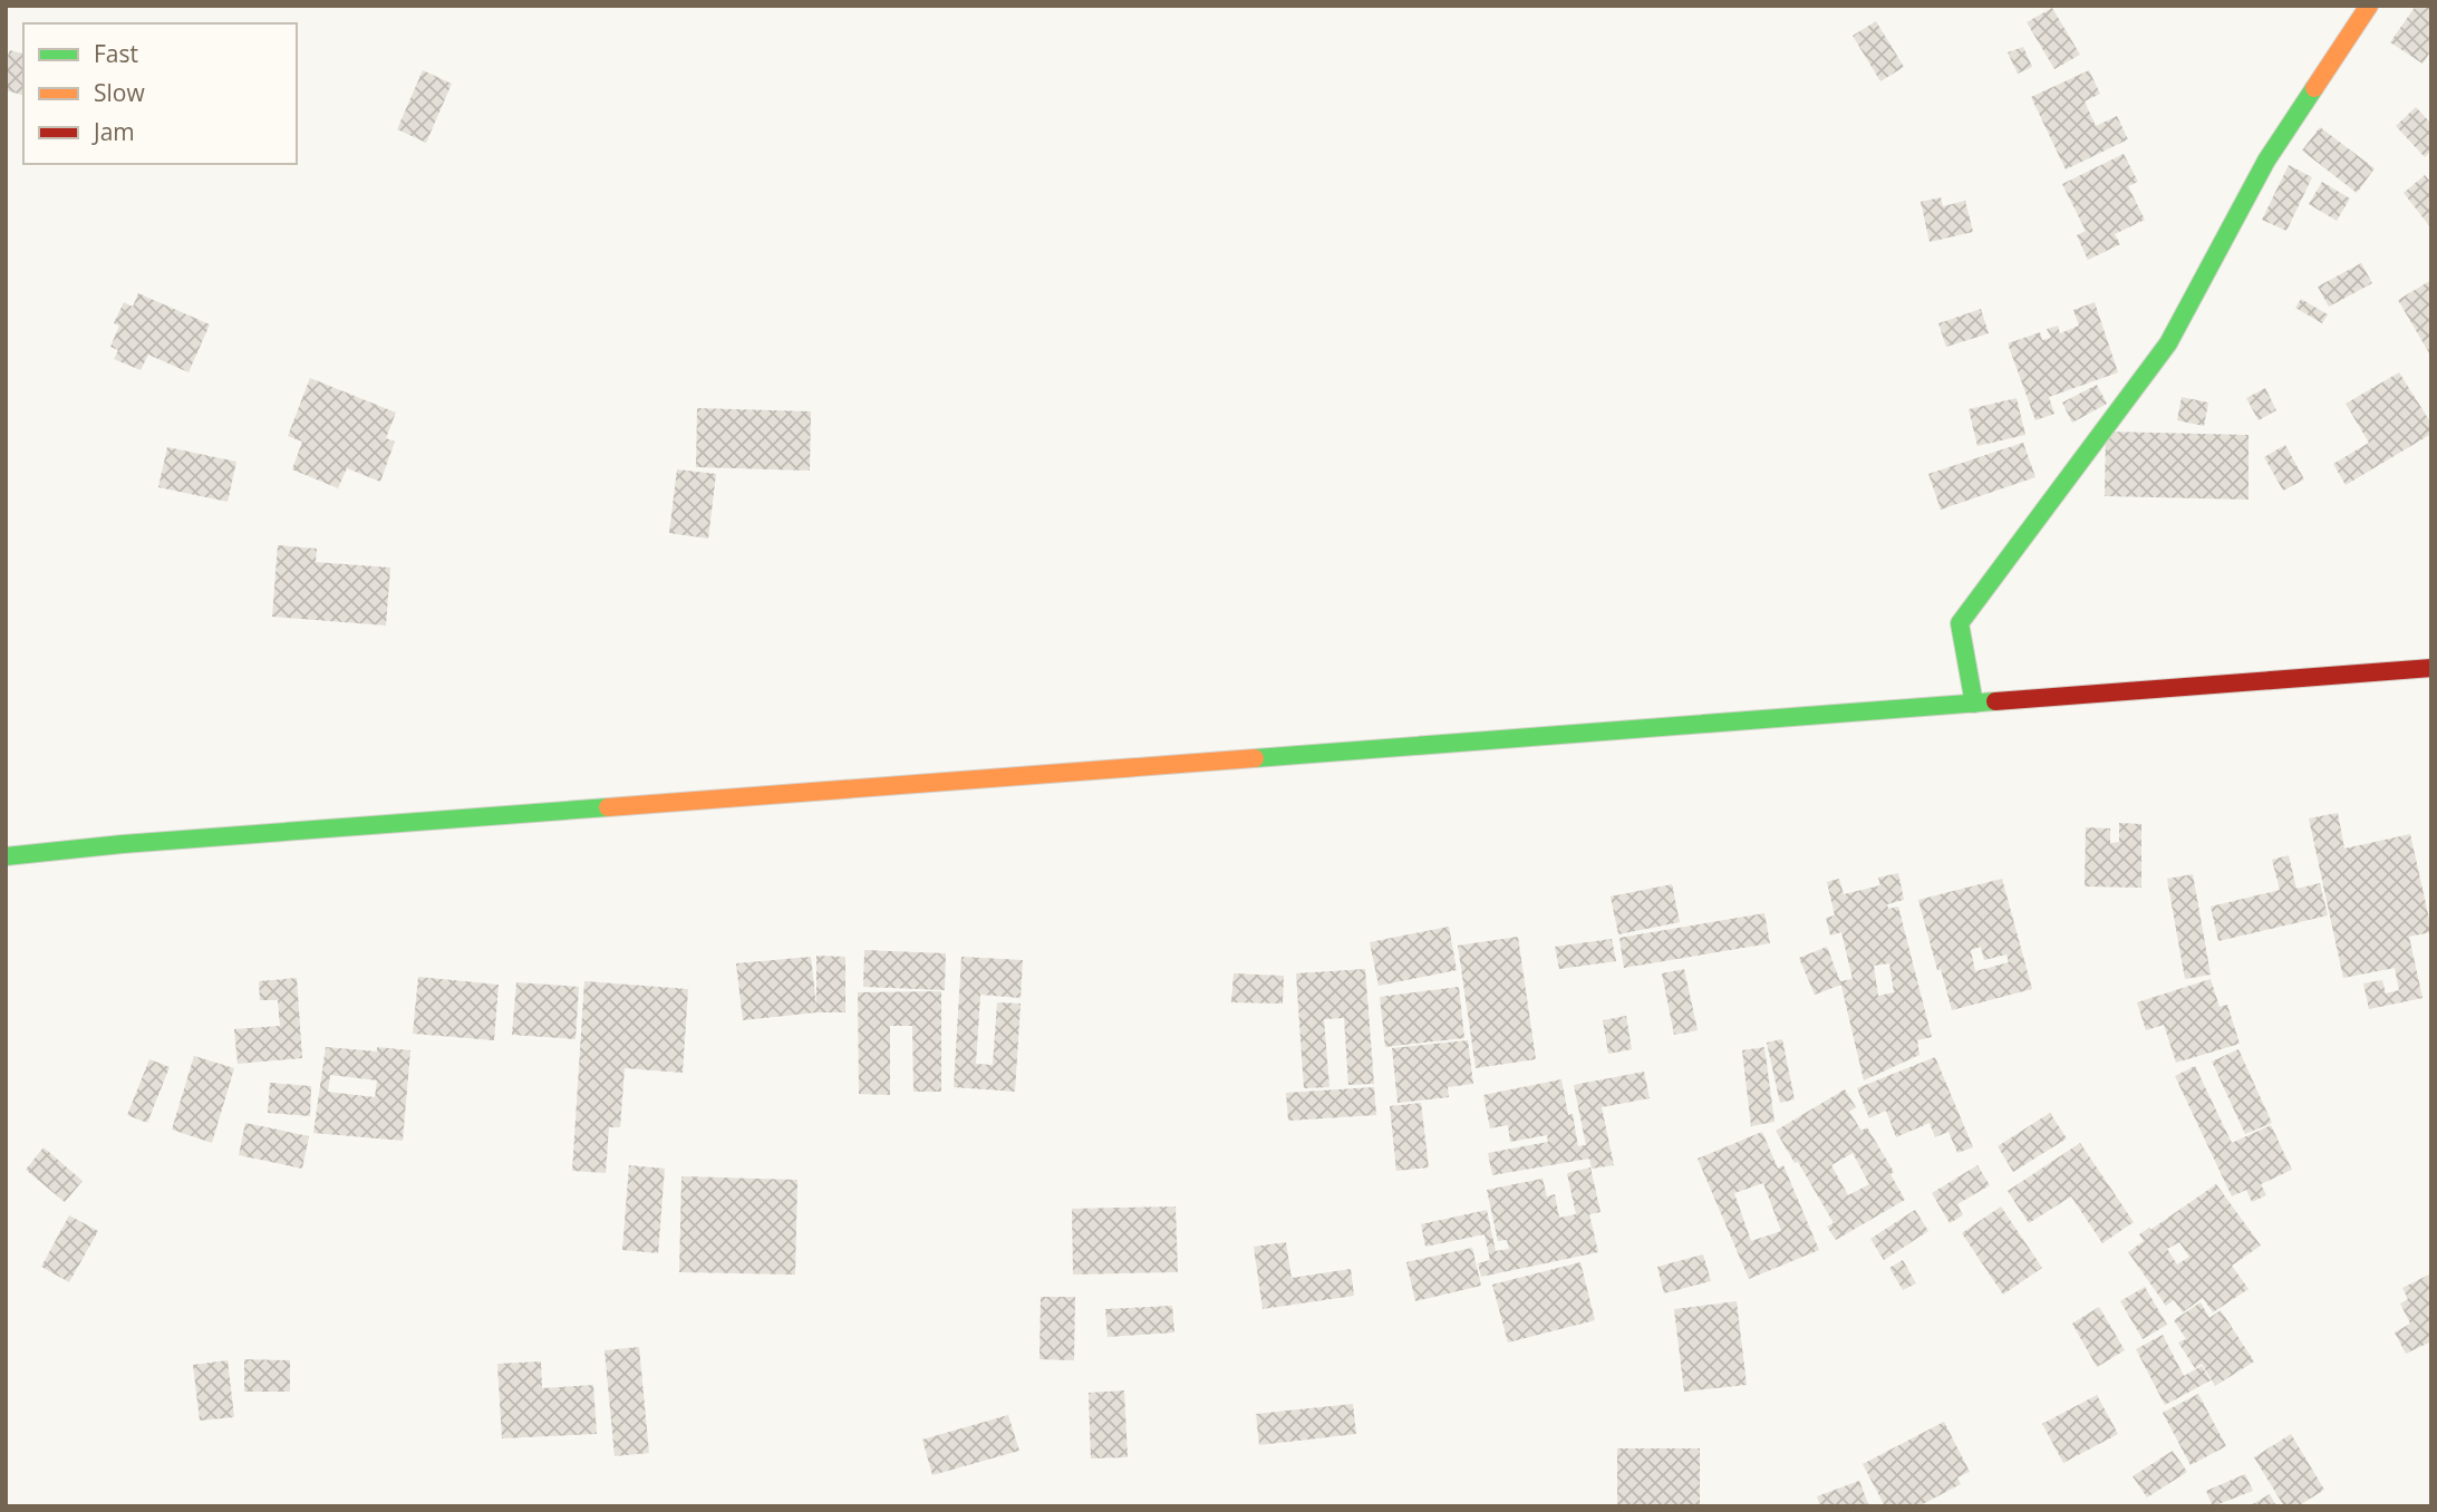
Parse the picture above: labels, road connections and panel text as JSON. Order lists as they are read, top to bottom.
{
  "legend": ["Fast", "Slow", "Jam"]
}
